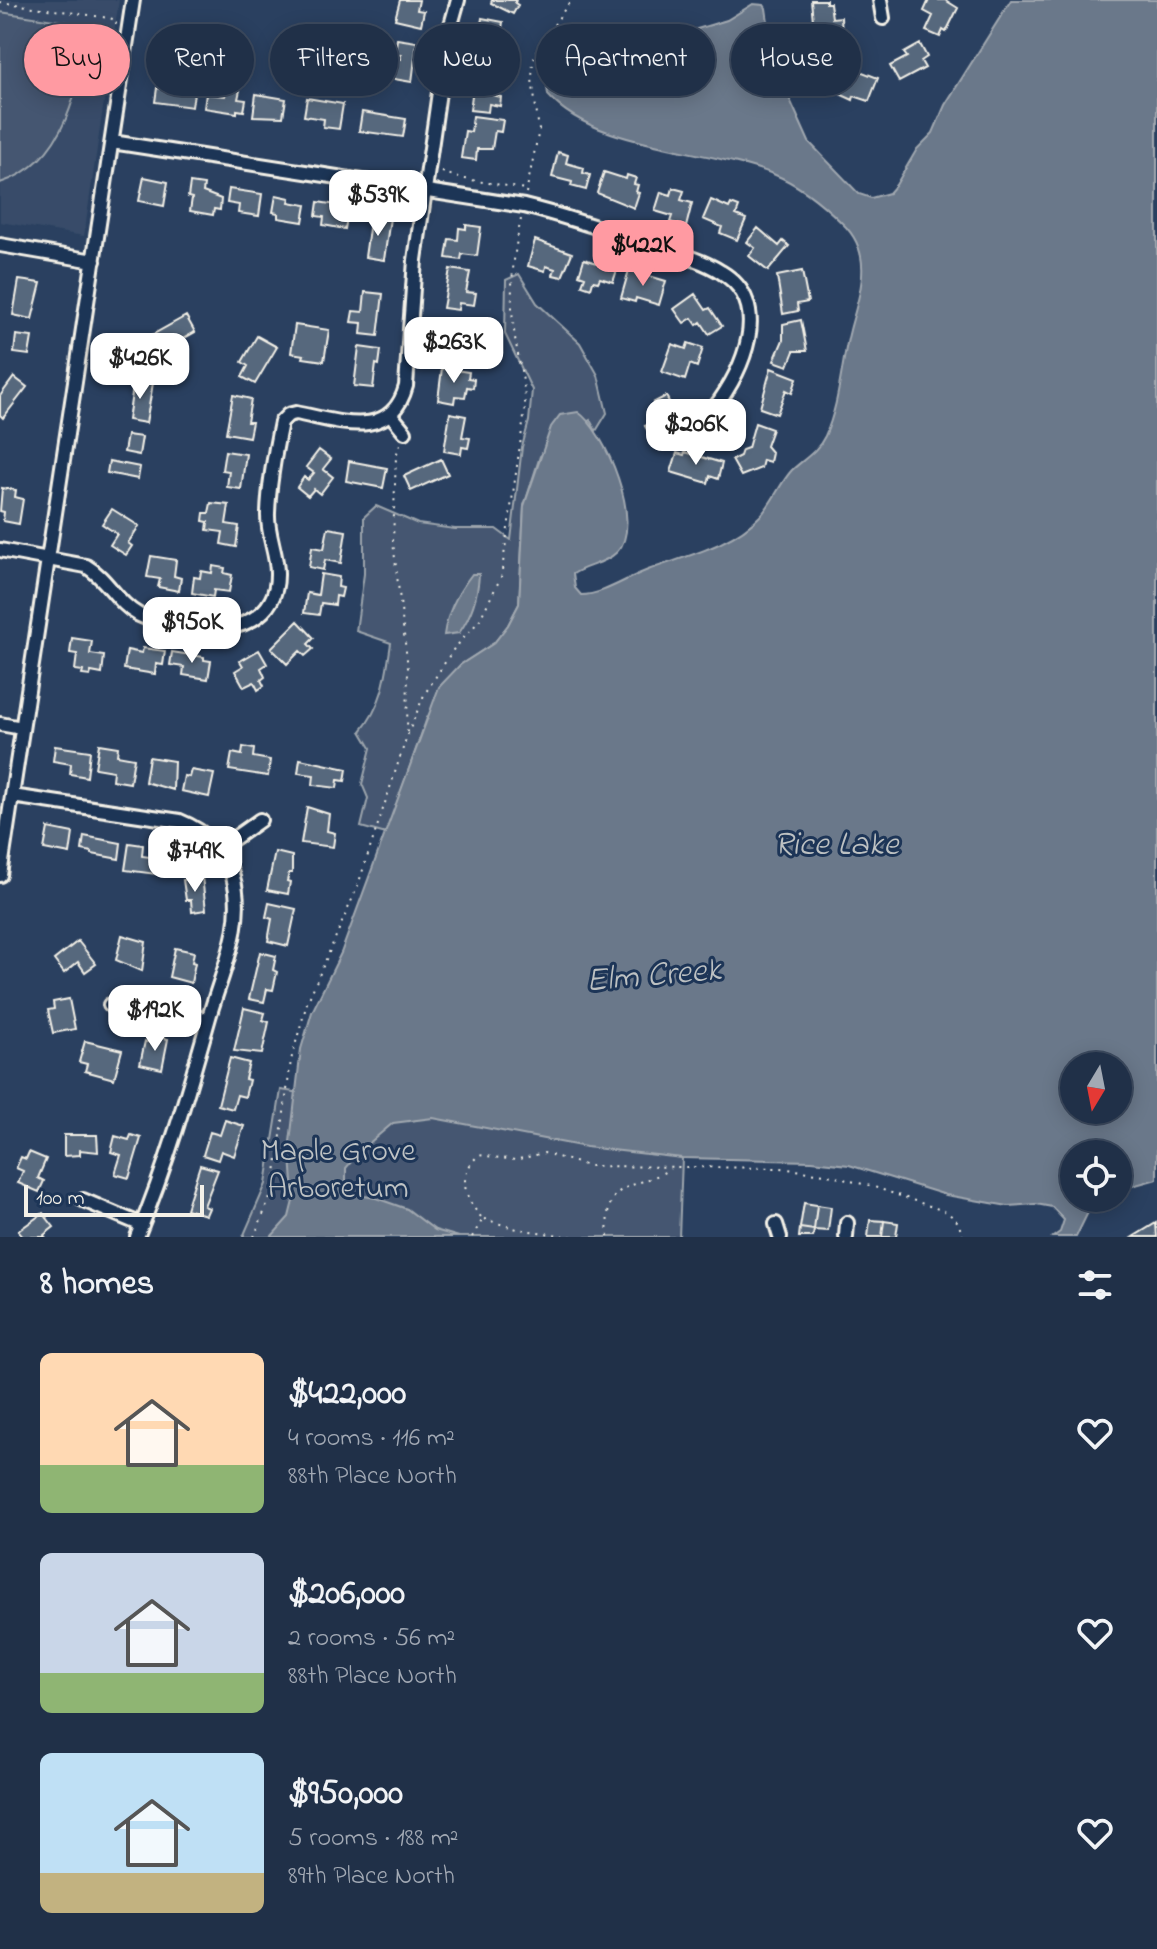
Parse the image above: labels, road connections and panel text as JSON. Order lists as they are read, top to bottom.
{
  "water": ["Rice Lake", "Elm Creek"],
  "parks": ["Maple Grove Arboretum"],
  "scale_bar": "100 m",
  "north": "bottom",
  "page": {
    "chip": [
      "Buy",
      "Rent",
      "Filters",
      "New",
      "Apartment",
      "House"
    ],
    "price": [
      "$539K",
      "$422K",
      "$263K",
      "$426K",
      "$206K",
      "$950K",
      "$749K",
      "$192K"
    ],
    "scale": "100 m",
    "heading": "8 homes",
    "list": [
      {
        "name": "$422,000",
        "note": "4 rooms · 116 m² · 88th Place North"
      },
      {
        "name": "$206,000",
        "note": "2 rooms · 56 m² · 88th Place North"
      },
      {
        "name": "$950,000",
        "note": "5 rooms · 188 m² · 89th Place North"
      }
    ]
  }
}
